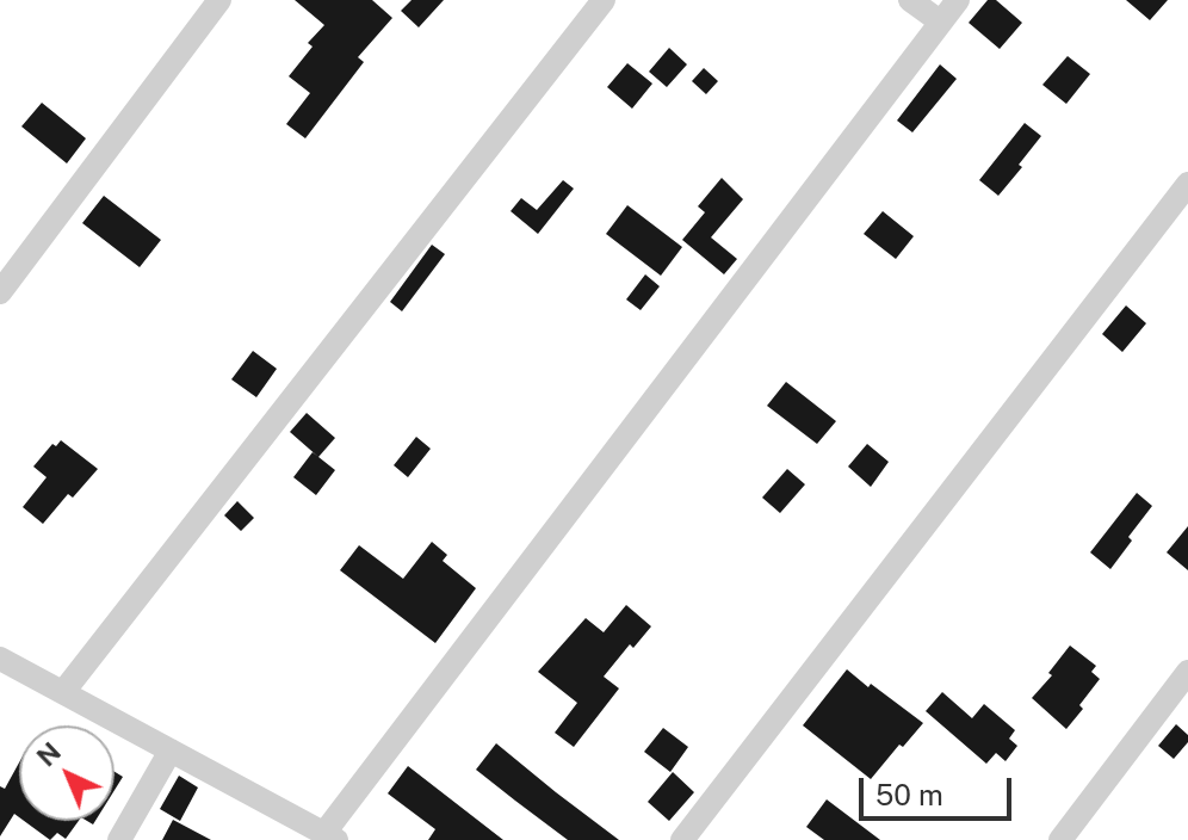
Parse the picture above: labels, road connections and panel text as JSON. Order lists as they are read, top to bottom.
{
  "scale_bar": "50 m",
  "north": "top left"
}
